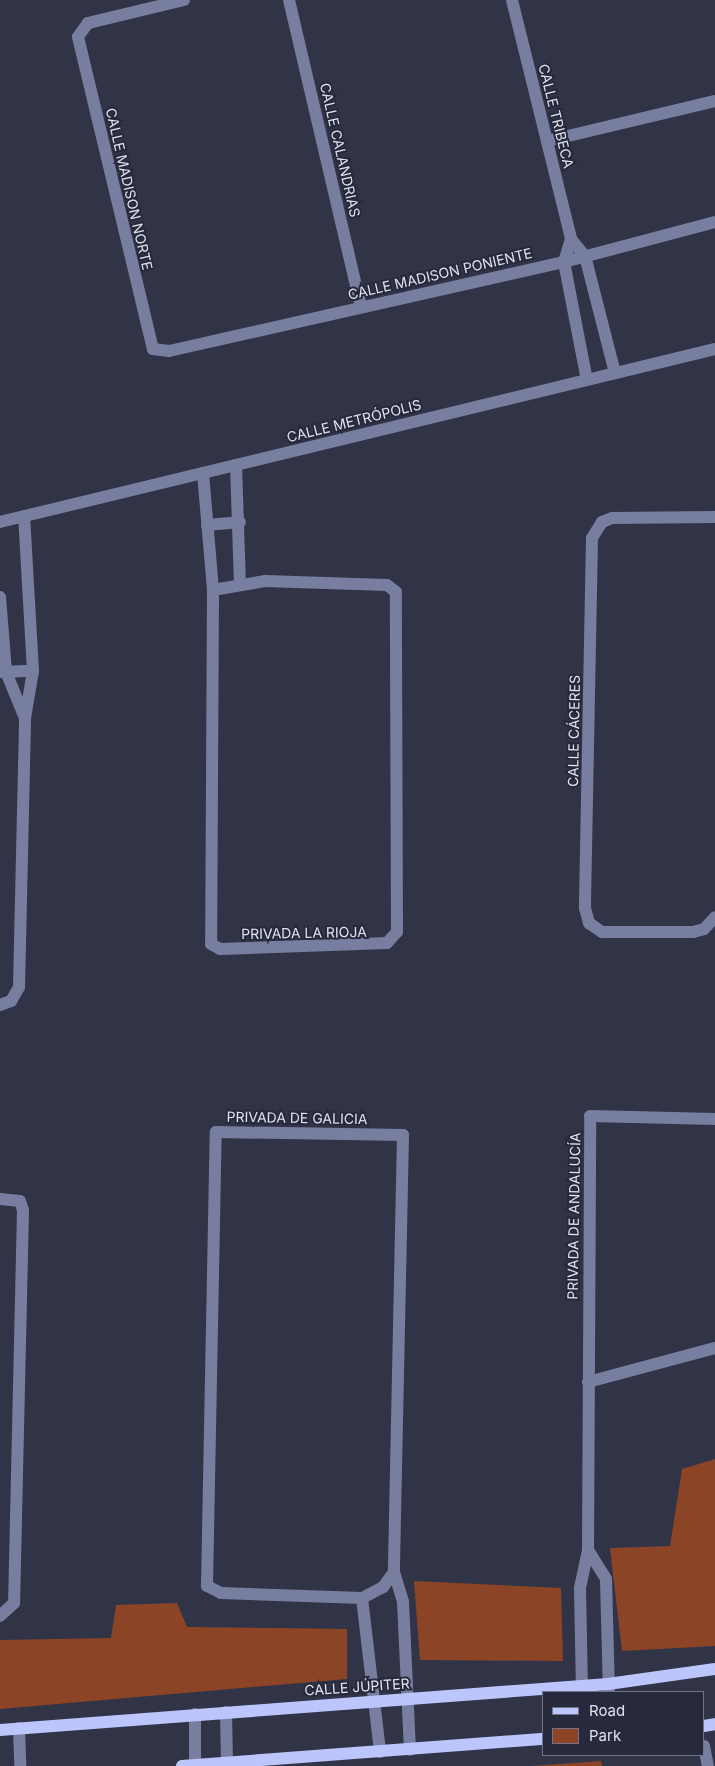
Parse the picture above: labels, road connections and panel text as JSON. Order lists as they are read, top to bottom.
{
  "streets": {
    "main road": ["CALLE JÚPITER"],
    "street": [
      "CALLE TRIBECA",
      "CALLE CALANDRIAS",
      "CALLE MADISON NORTE",
      "CALLE MADISON PONIENTE",
      "CALLE METRÓPOLIS",
      "CALLE CÁCERES",
      "PRIVADA LA RIOJA",
      "PRIVADA DE GALICIA",
      "PRIVADA DE ANDALUCÍA"
    ]
  },
  "crossings": [
    ["CALLE TRIBECA", "CALLE MADISON PONIENTE"],
    ["CALLE TRIBECA", "CALLE METRÓPOLIS"],
    ["CALLE CALANDRIAS", "CALLE MADISON PONIENTE"],
    ["CALLE MADISON NORTE", "CALLE MADISON PONIENTE"],
    ["CALLE METRÓPOLIS", "PRIVADA LA RIOJA"],
    ["PRIVADA DE GALICIA", "CALLE JÚPITER"],
    ["PRIVADA DE ANDALUCÍA", "CALLE JÚPITER"]
  ],
  "legend": ["Road", "Park"]
}
